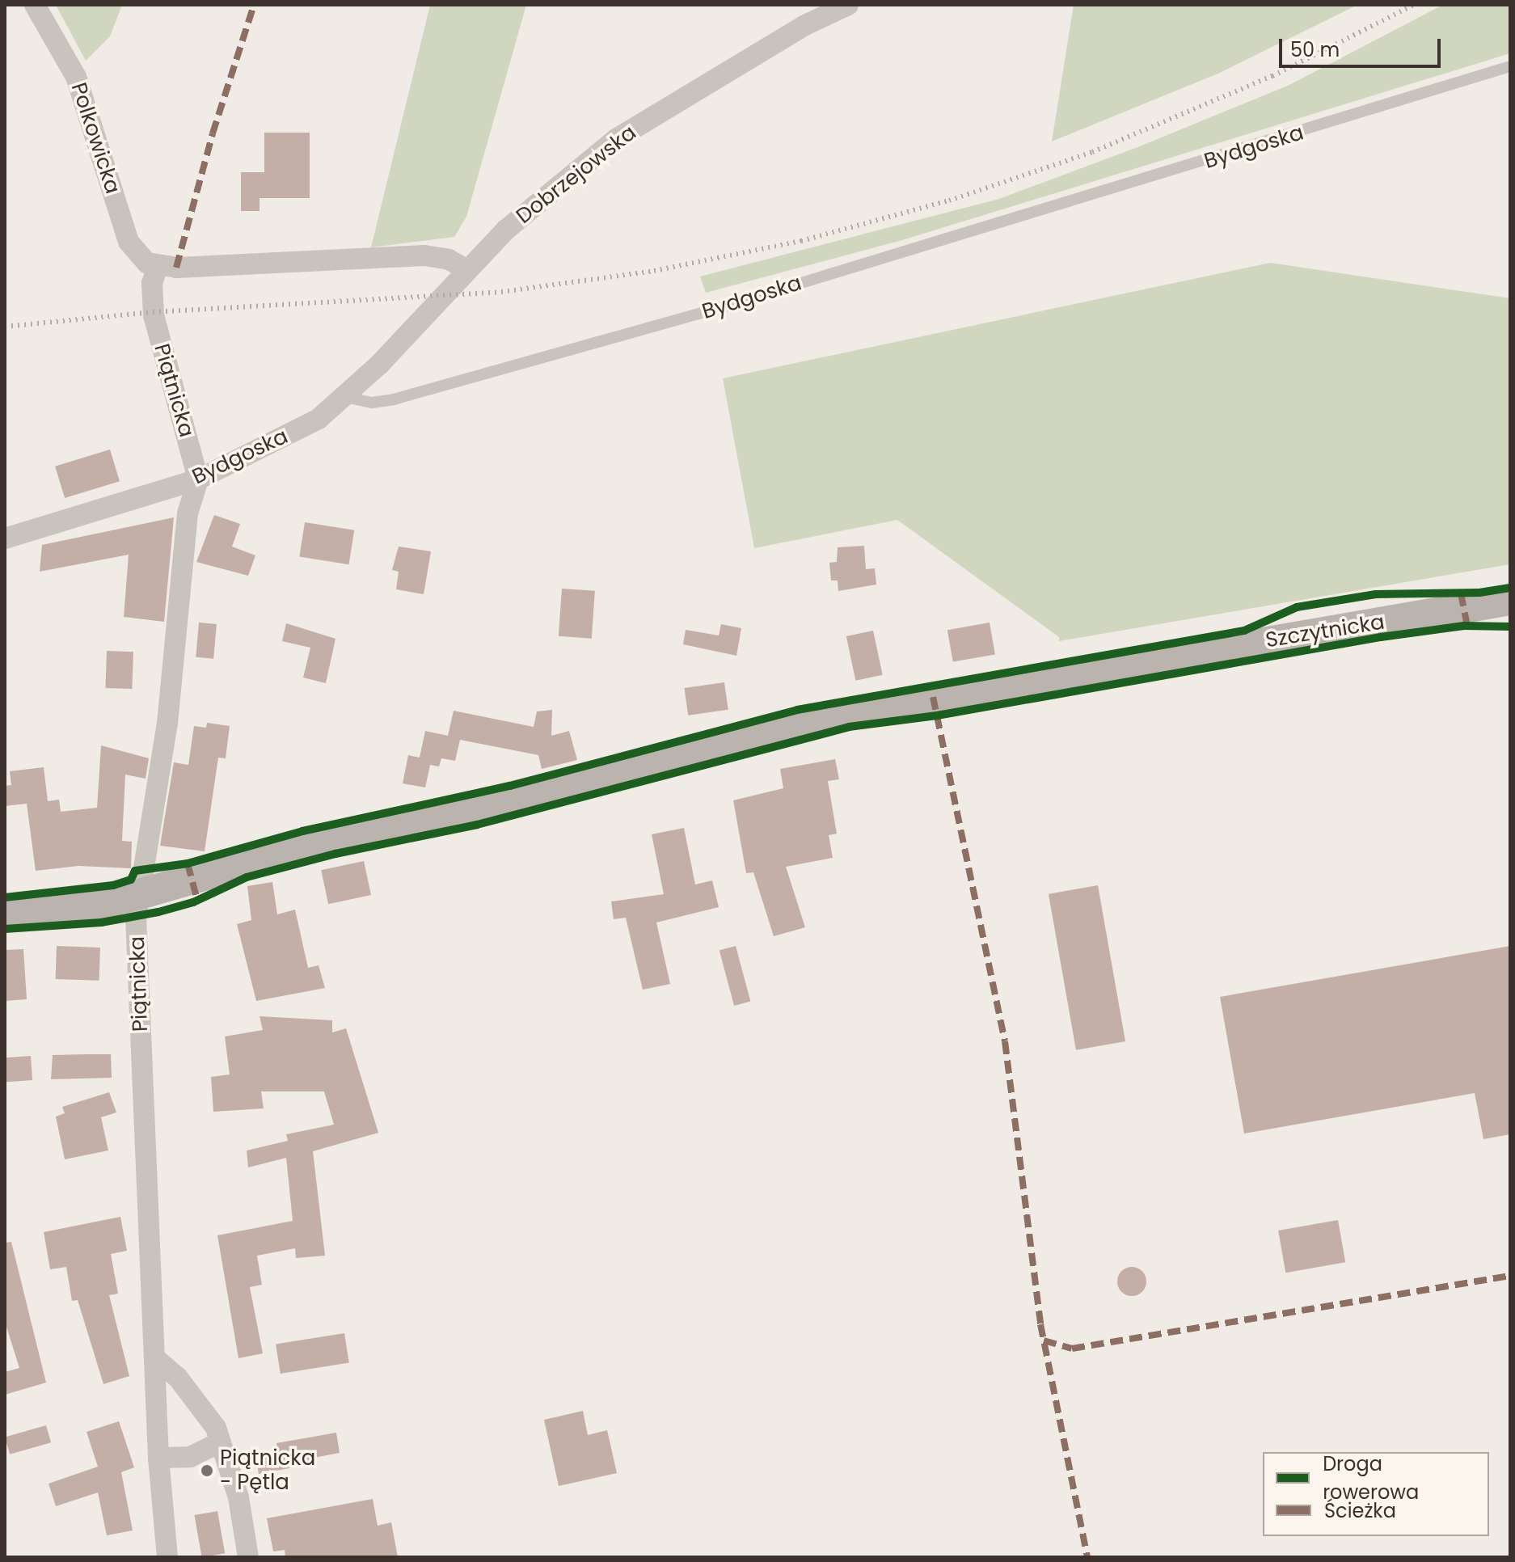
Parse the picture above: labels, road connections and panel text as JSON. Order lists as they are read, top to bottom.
{
  "streets": {
    "street": [
      "Polkowicka",
      "Bydgoska",
      "Dobrzejowska",
      "Piątnicka",
      "Szczytnicka"
    ]
  },
  "crossings": [
    ["Polkowicka", "Piątnicka"],
    ["Bydgoska", "Dobrzejowska"],
    ["Bydgoska", "Piątnicka"],
    ["Piątnicka", "Szczytnicka"]
  ],
  "places": ["Piątnicka - Pętla"],
  "legend": ["Droga rowerowa", "Ścieżka"],
  "scale_bar": "50 m"
}
